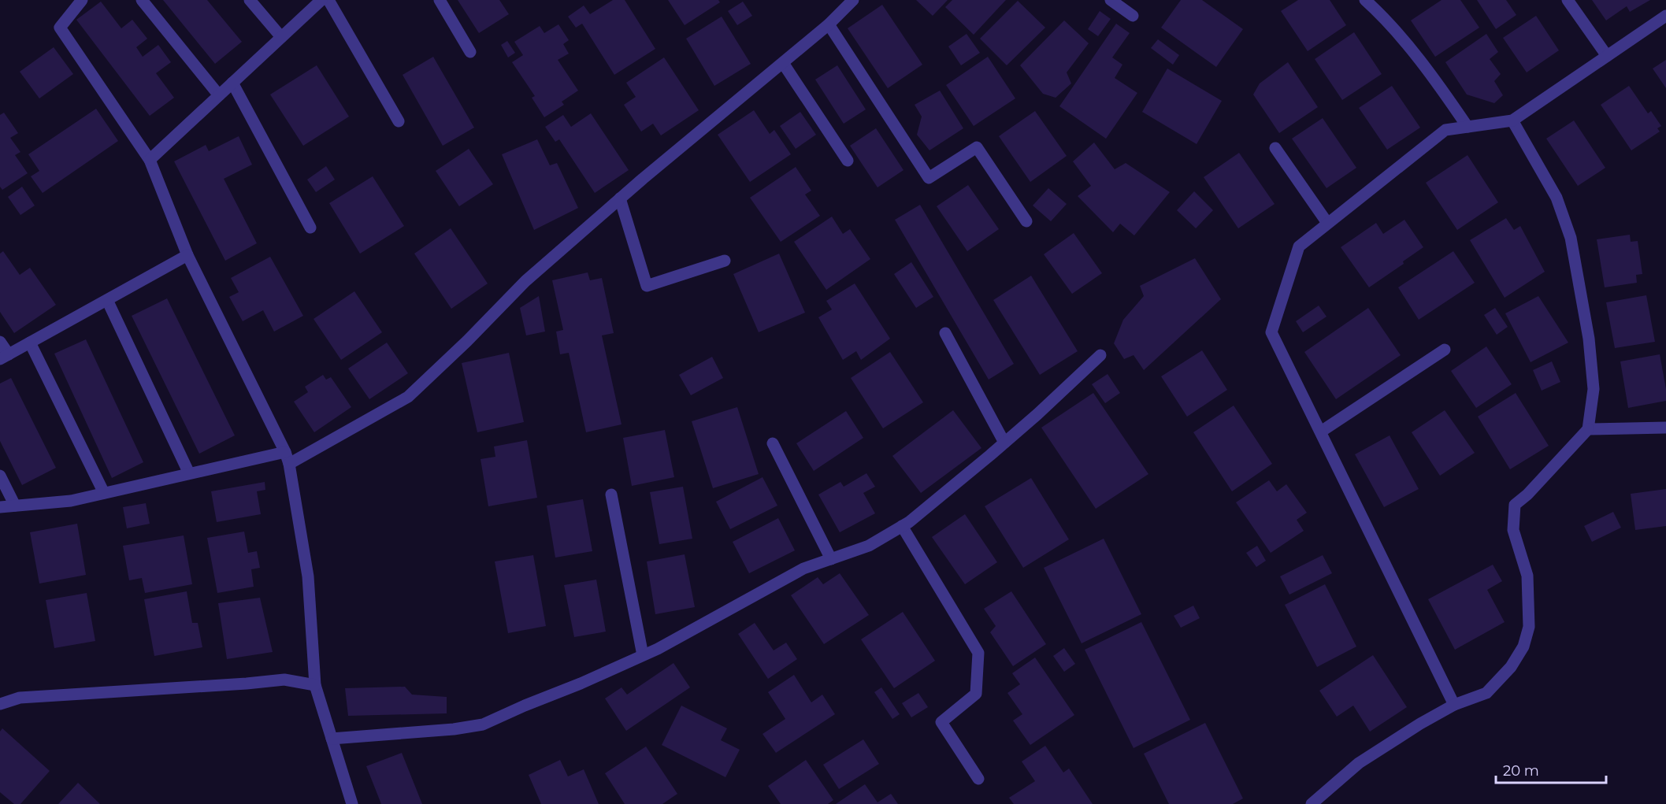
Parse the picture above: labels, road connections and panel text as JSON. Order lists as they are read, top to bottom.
{
  "scale_bar": "20 m"
}
